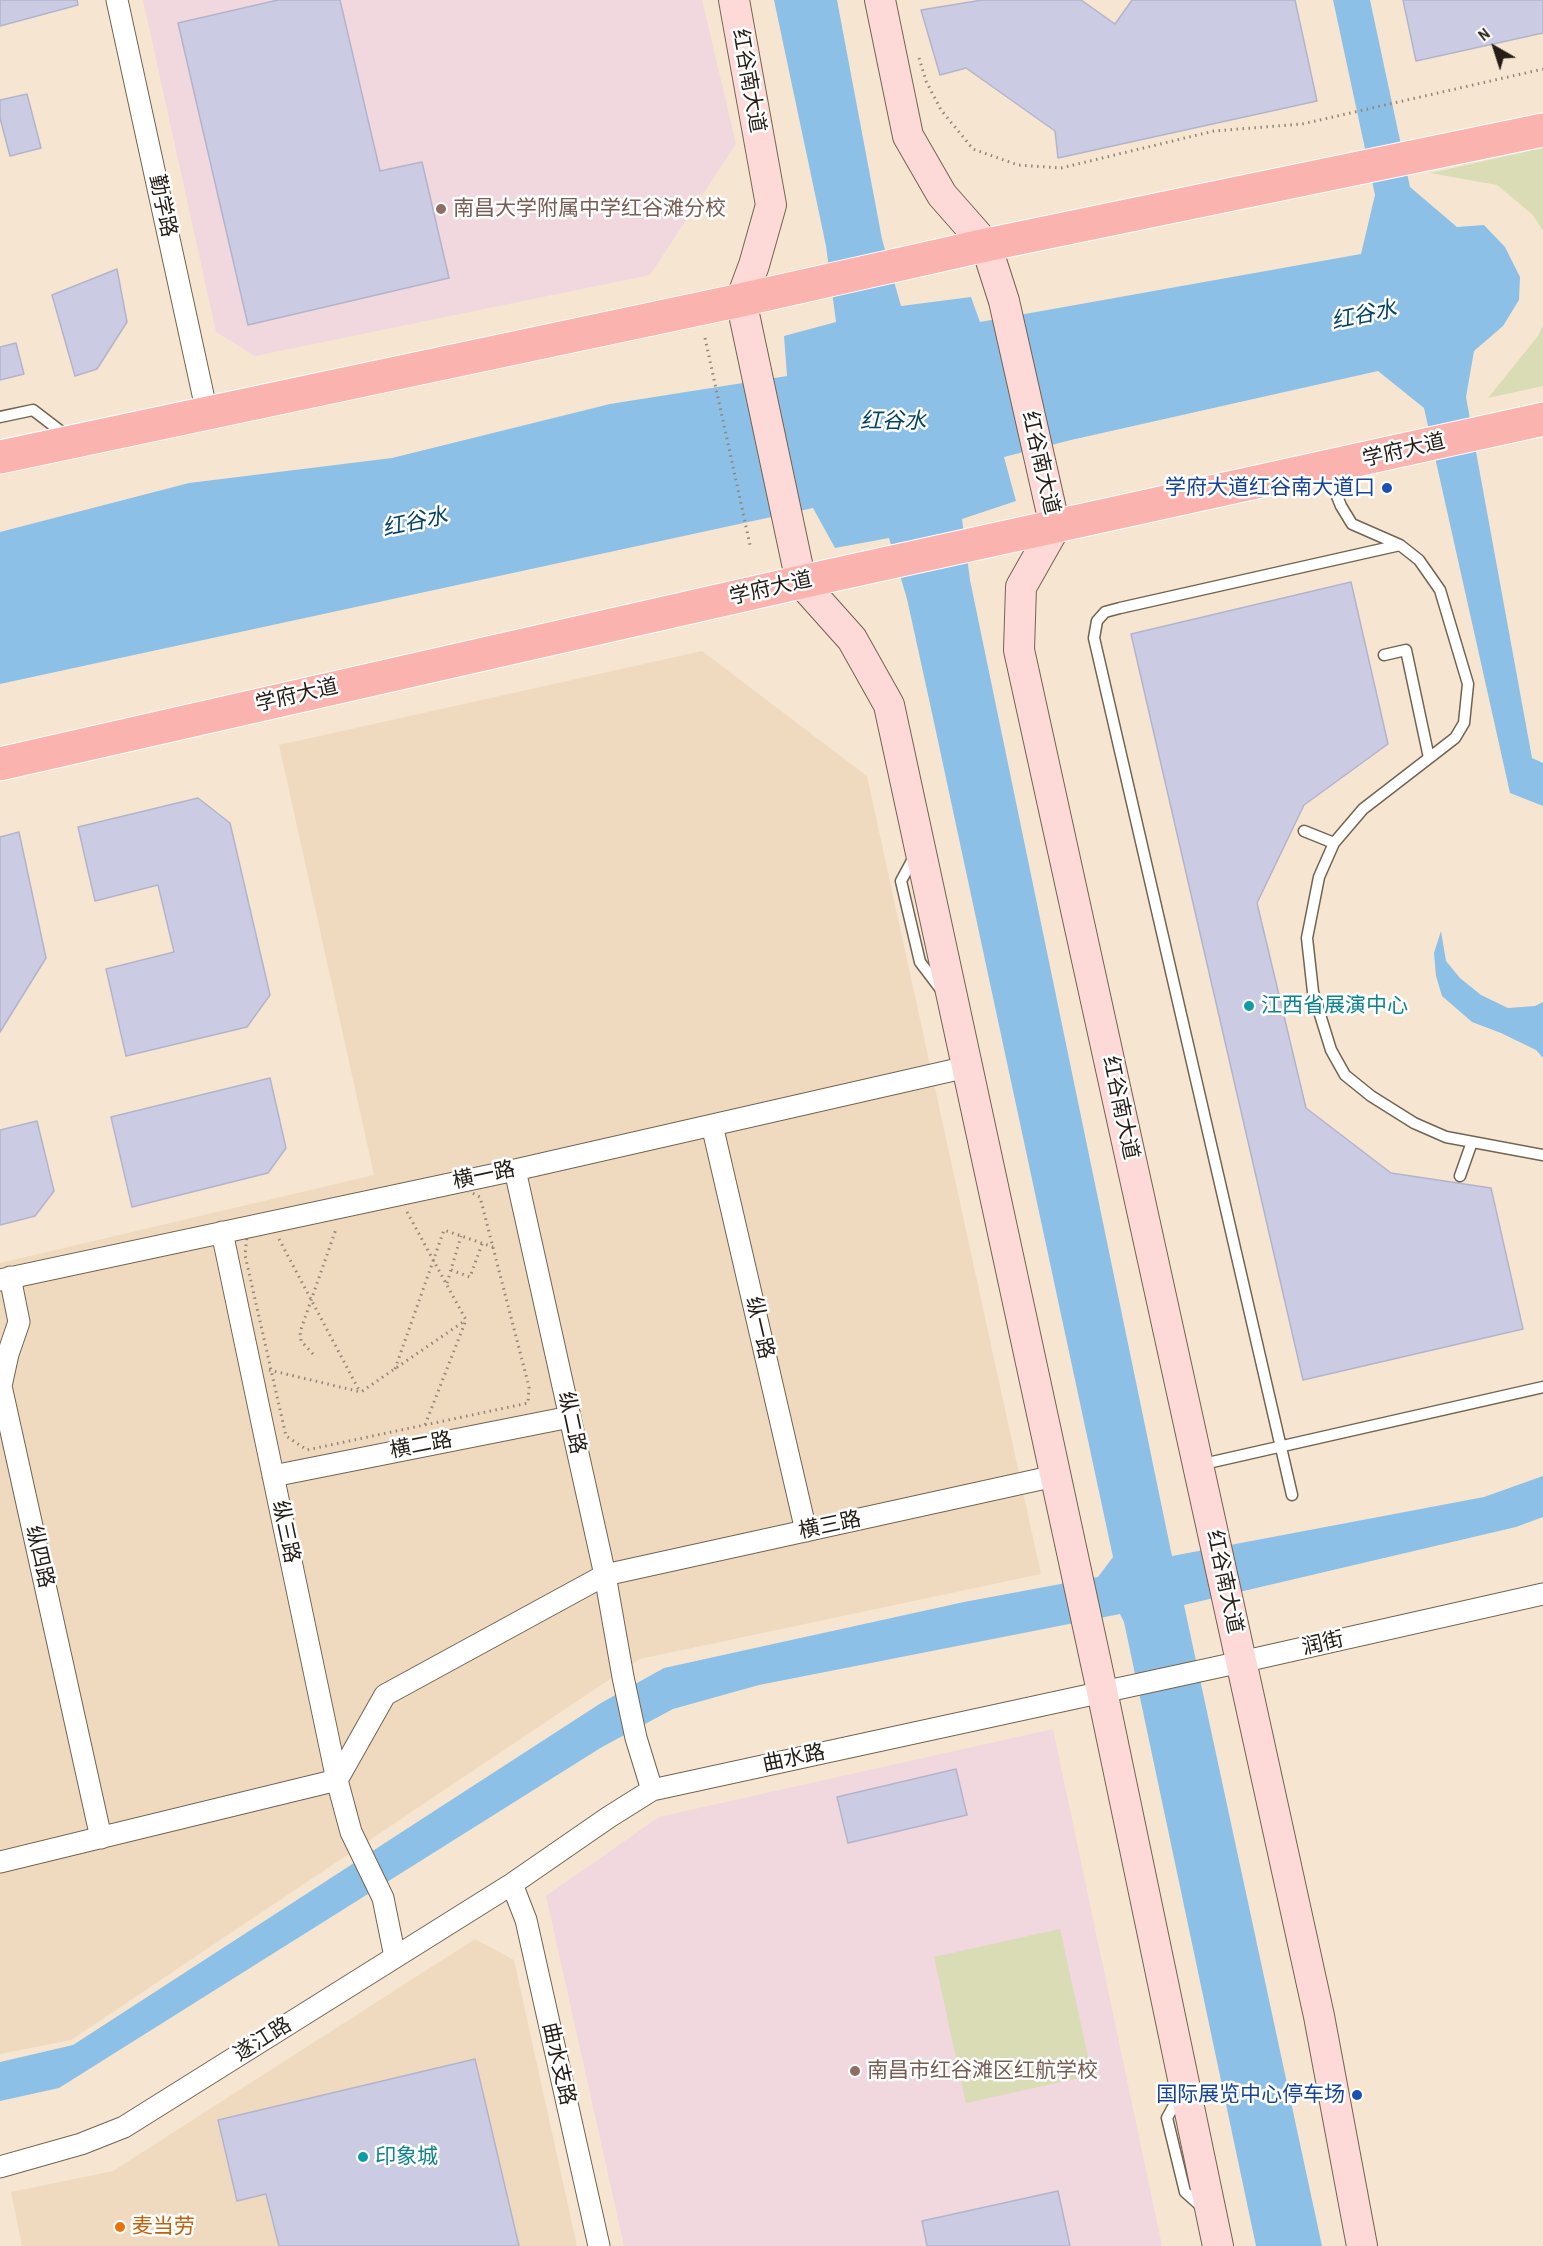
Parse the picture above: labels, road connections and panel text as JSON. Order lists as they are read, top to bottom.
{
  "streets": {
    "main road": ["红谷南大道", "学府大道"],
    "street": [
      "勤学路",
      "横一路",
      "纵一路",
      "纵二路",
      "横二路",
      "横三路",
      "纵三路",
      "纵四路",
      "润街",
      "曲水路",
      "遂江路",
      "曲水支路"
    ]
  },
  "crossings": [
    ["红谷南大道", "学府大道"],
    ["红谷南大道", "润街"],
    ["横一路", "纵一路"],
    ["横一路", "纵二路"],
    ["横一路", "纵三路"],
    ["横一路", "纵四路"],
    ["纵一路", "横三路"],
    ["纵二路", "横二路"],
    ["纵二路", "横三路"],
    ["纵二路", "曲水路"],
    ["横二路", "纵三路"],
    ["横三路", "纵三路"],
    ["纵三路", "遂江路"],
    ["润街", "曲水路"],
    ["曲水路", "遂江路"],
    ["曲水路", "曲水支路"],
    ["遂江路", "曲水支路"]
  ],
  "water": ["红谷水"],
  "places": [
    "南昌大学附属中学红谷滩分校",
    "学府大道红谷南大道口",
    "江西省展演中心",
    "南昌市红谷滩区红航学校",
    "国际展览中心停车场",
    "印象城",
    "麦当劳"
  ],
  "north": "top left"
}
